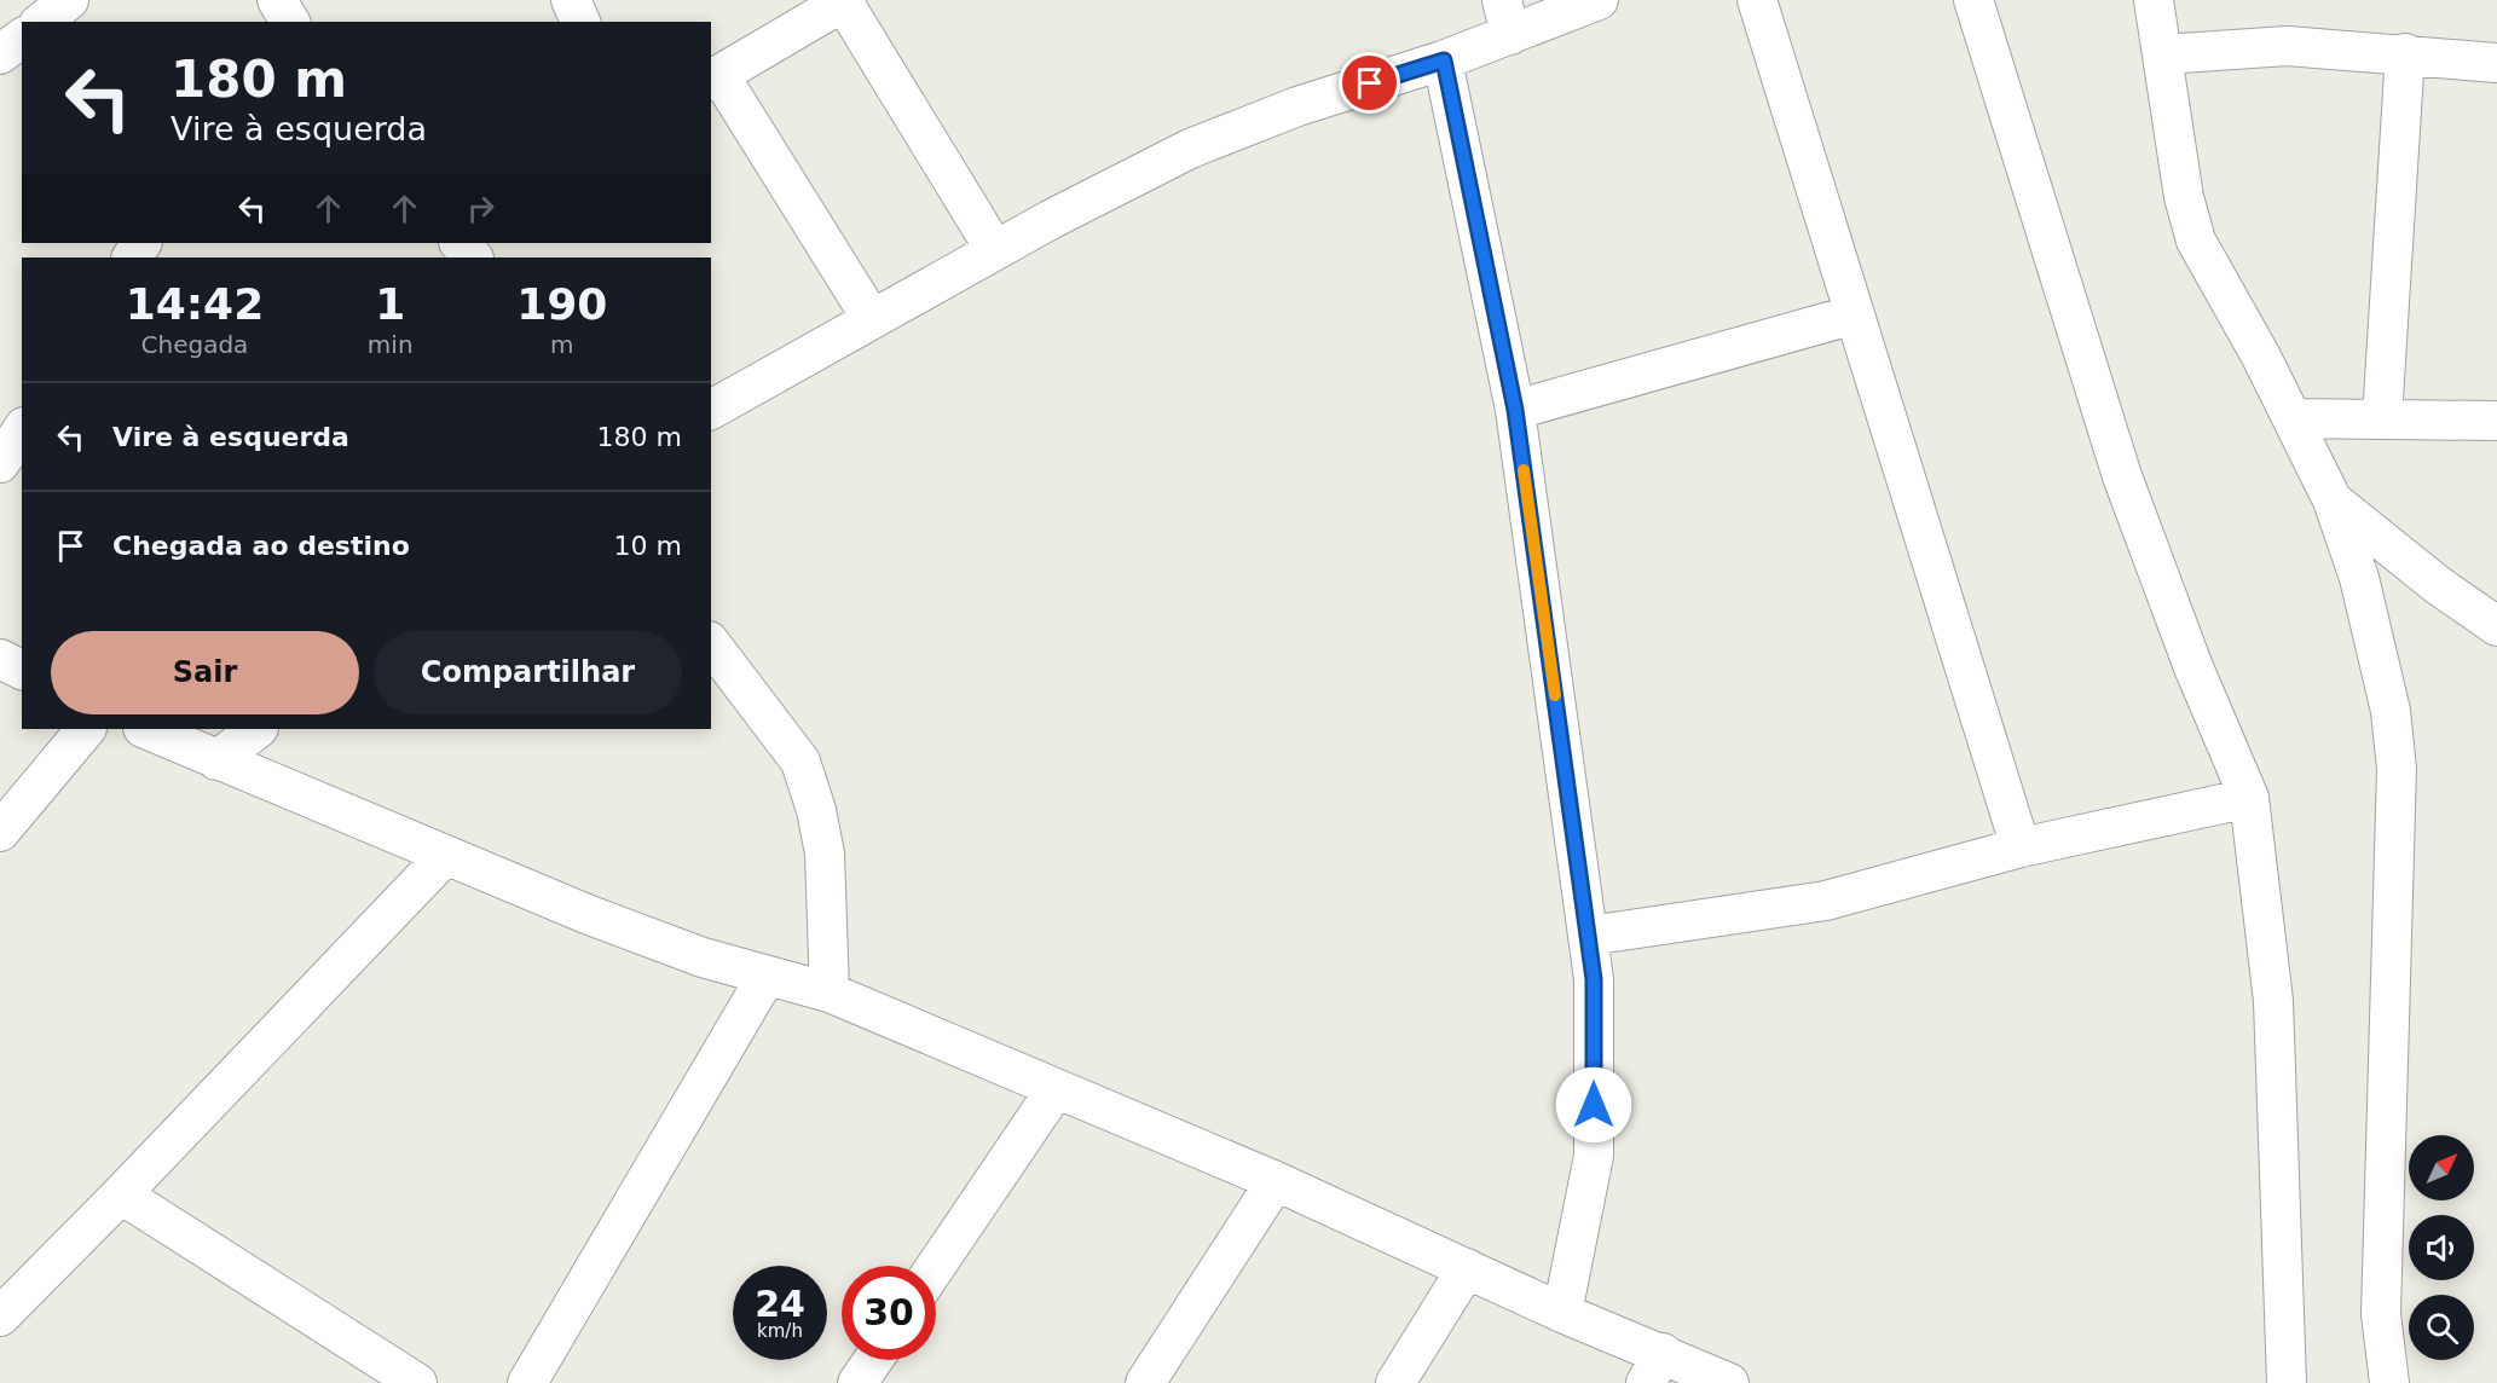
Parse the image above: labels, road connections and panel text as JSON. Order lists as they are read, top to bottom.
{
  "north": "top right",
  "page": {
    "turn": ["180 m", "Vire à esquerda"],
    "eta": [
      "14:42",
      "Chegada",
      "1",
      "min",
      "190",
      "m"
    ],
    "list": [
      {
        "name": "Vire à esquerda",
        "value": "180 m"
      },
      {
        "name": "Chegada ao destino",
        "value": "10 m"
      }
    ],
    "buttons": ["Sair", "Compartilhar"],
    "speed": "24 km/h",
    "limit": "30"
  }
}
